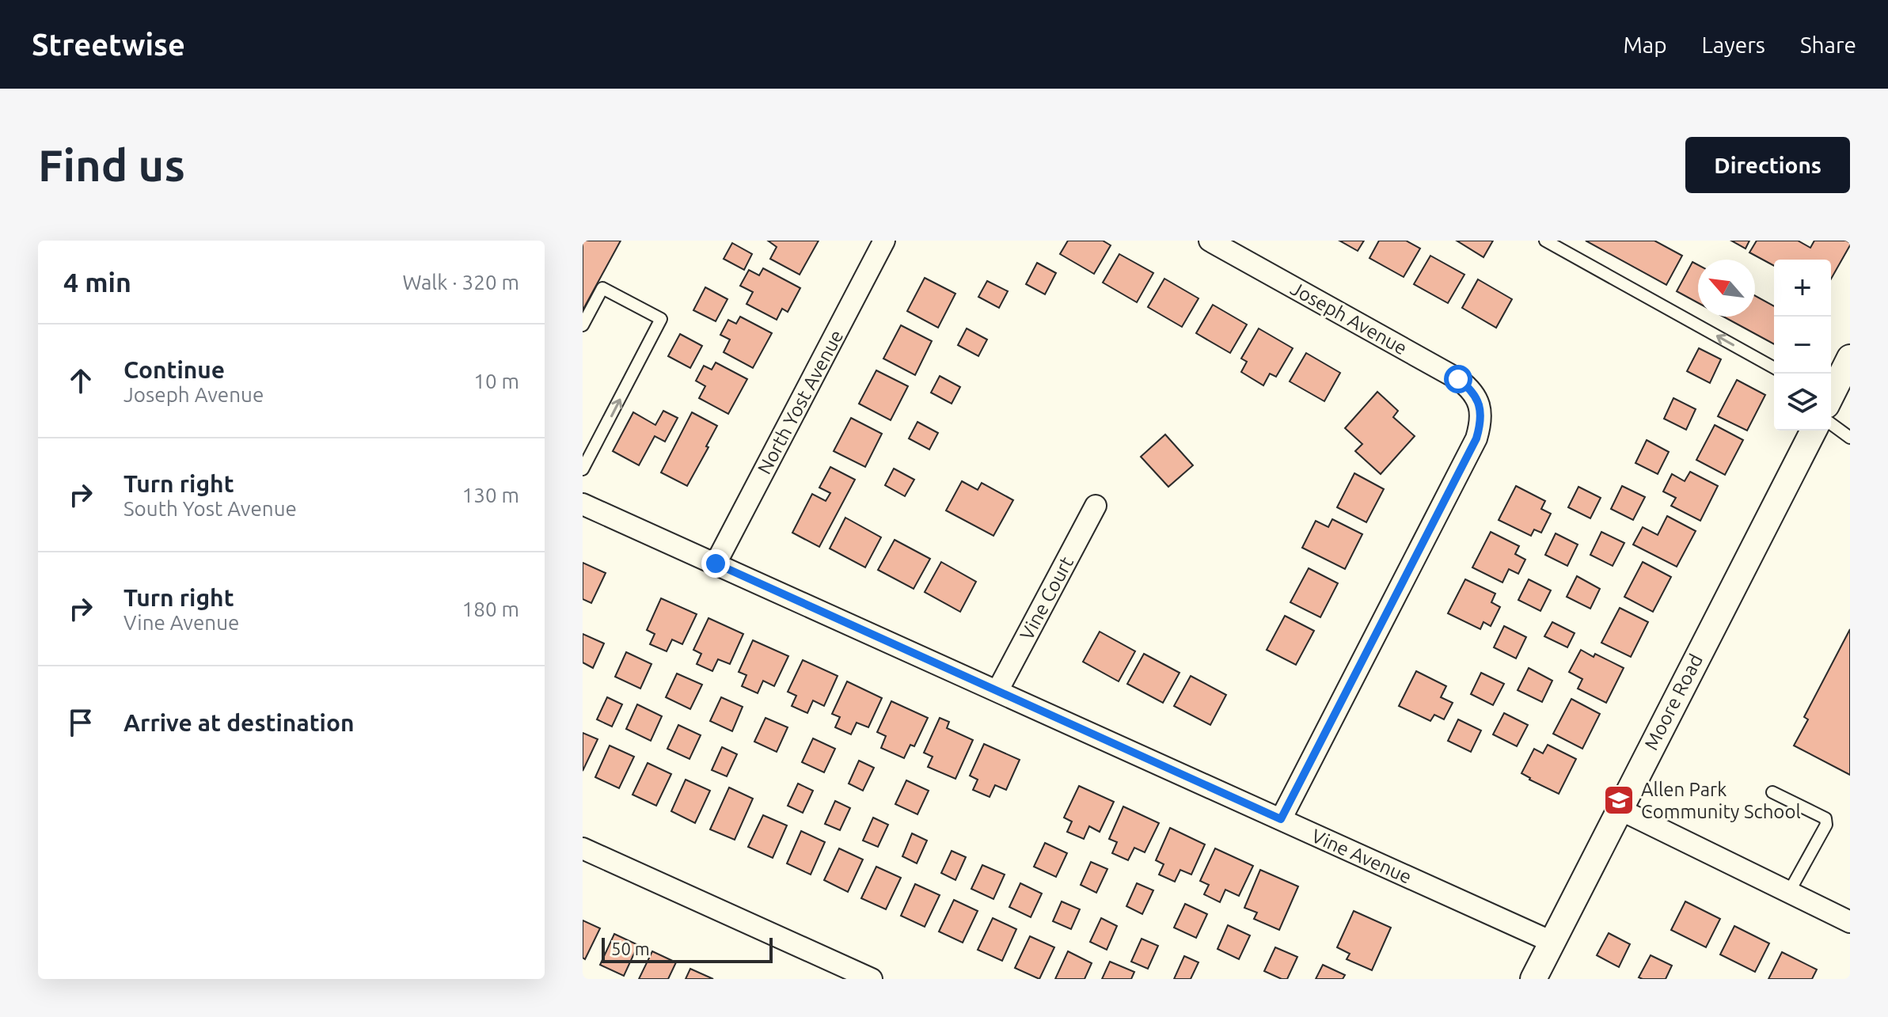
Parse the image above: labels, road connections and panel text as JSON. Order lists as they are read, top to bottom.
{
  "streets": {
    "street": [
      "Joseph Avenue",
      "North Yost Avenue",
      "Vine Court",
      "Moore Road",
      "Vine Avenue"
    ]
  },
  "crossings": [
    ["Joseph Avenue", "Vine Avenue"],
    ["North Yost Avenue", "Vine Avenue"],
    ["Vine Court", "Vine Avenue"],
    ["Moore Road", "Vine Avenue"]
  ],
  "places": {
    "school or university": ["Allen Park Community School"]
  },
  "scale_bar": "50 m",
  "north": "top left",
  "page": {
    "header": "Streetwise",
    "nav": ["Map", "Layers", "Share"],
    "buttons": "Directions",
    "title": "Find us",
    "heading": ["4 min", "Walk · 320 m"],
    "map_buttons": ["+", "−"],
    "list": [
      ["Continue", "Joseph Avenue", "10 m"],
      ["Turn right", "South Yost Avenue", "130 m"],
      ["Turn right", "Vine Avenue", "180 m"],
      "Arrive at destination"
    ],
    "scale": "50 m"
  }
}
